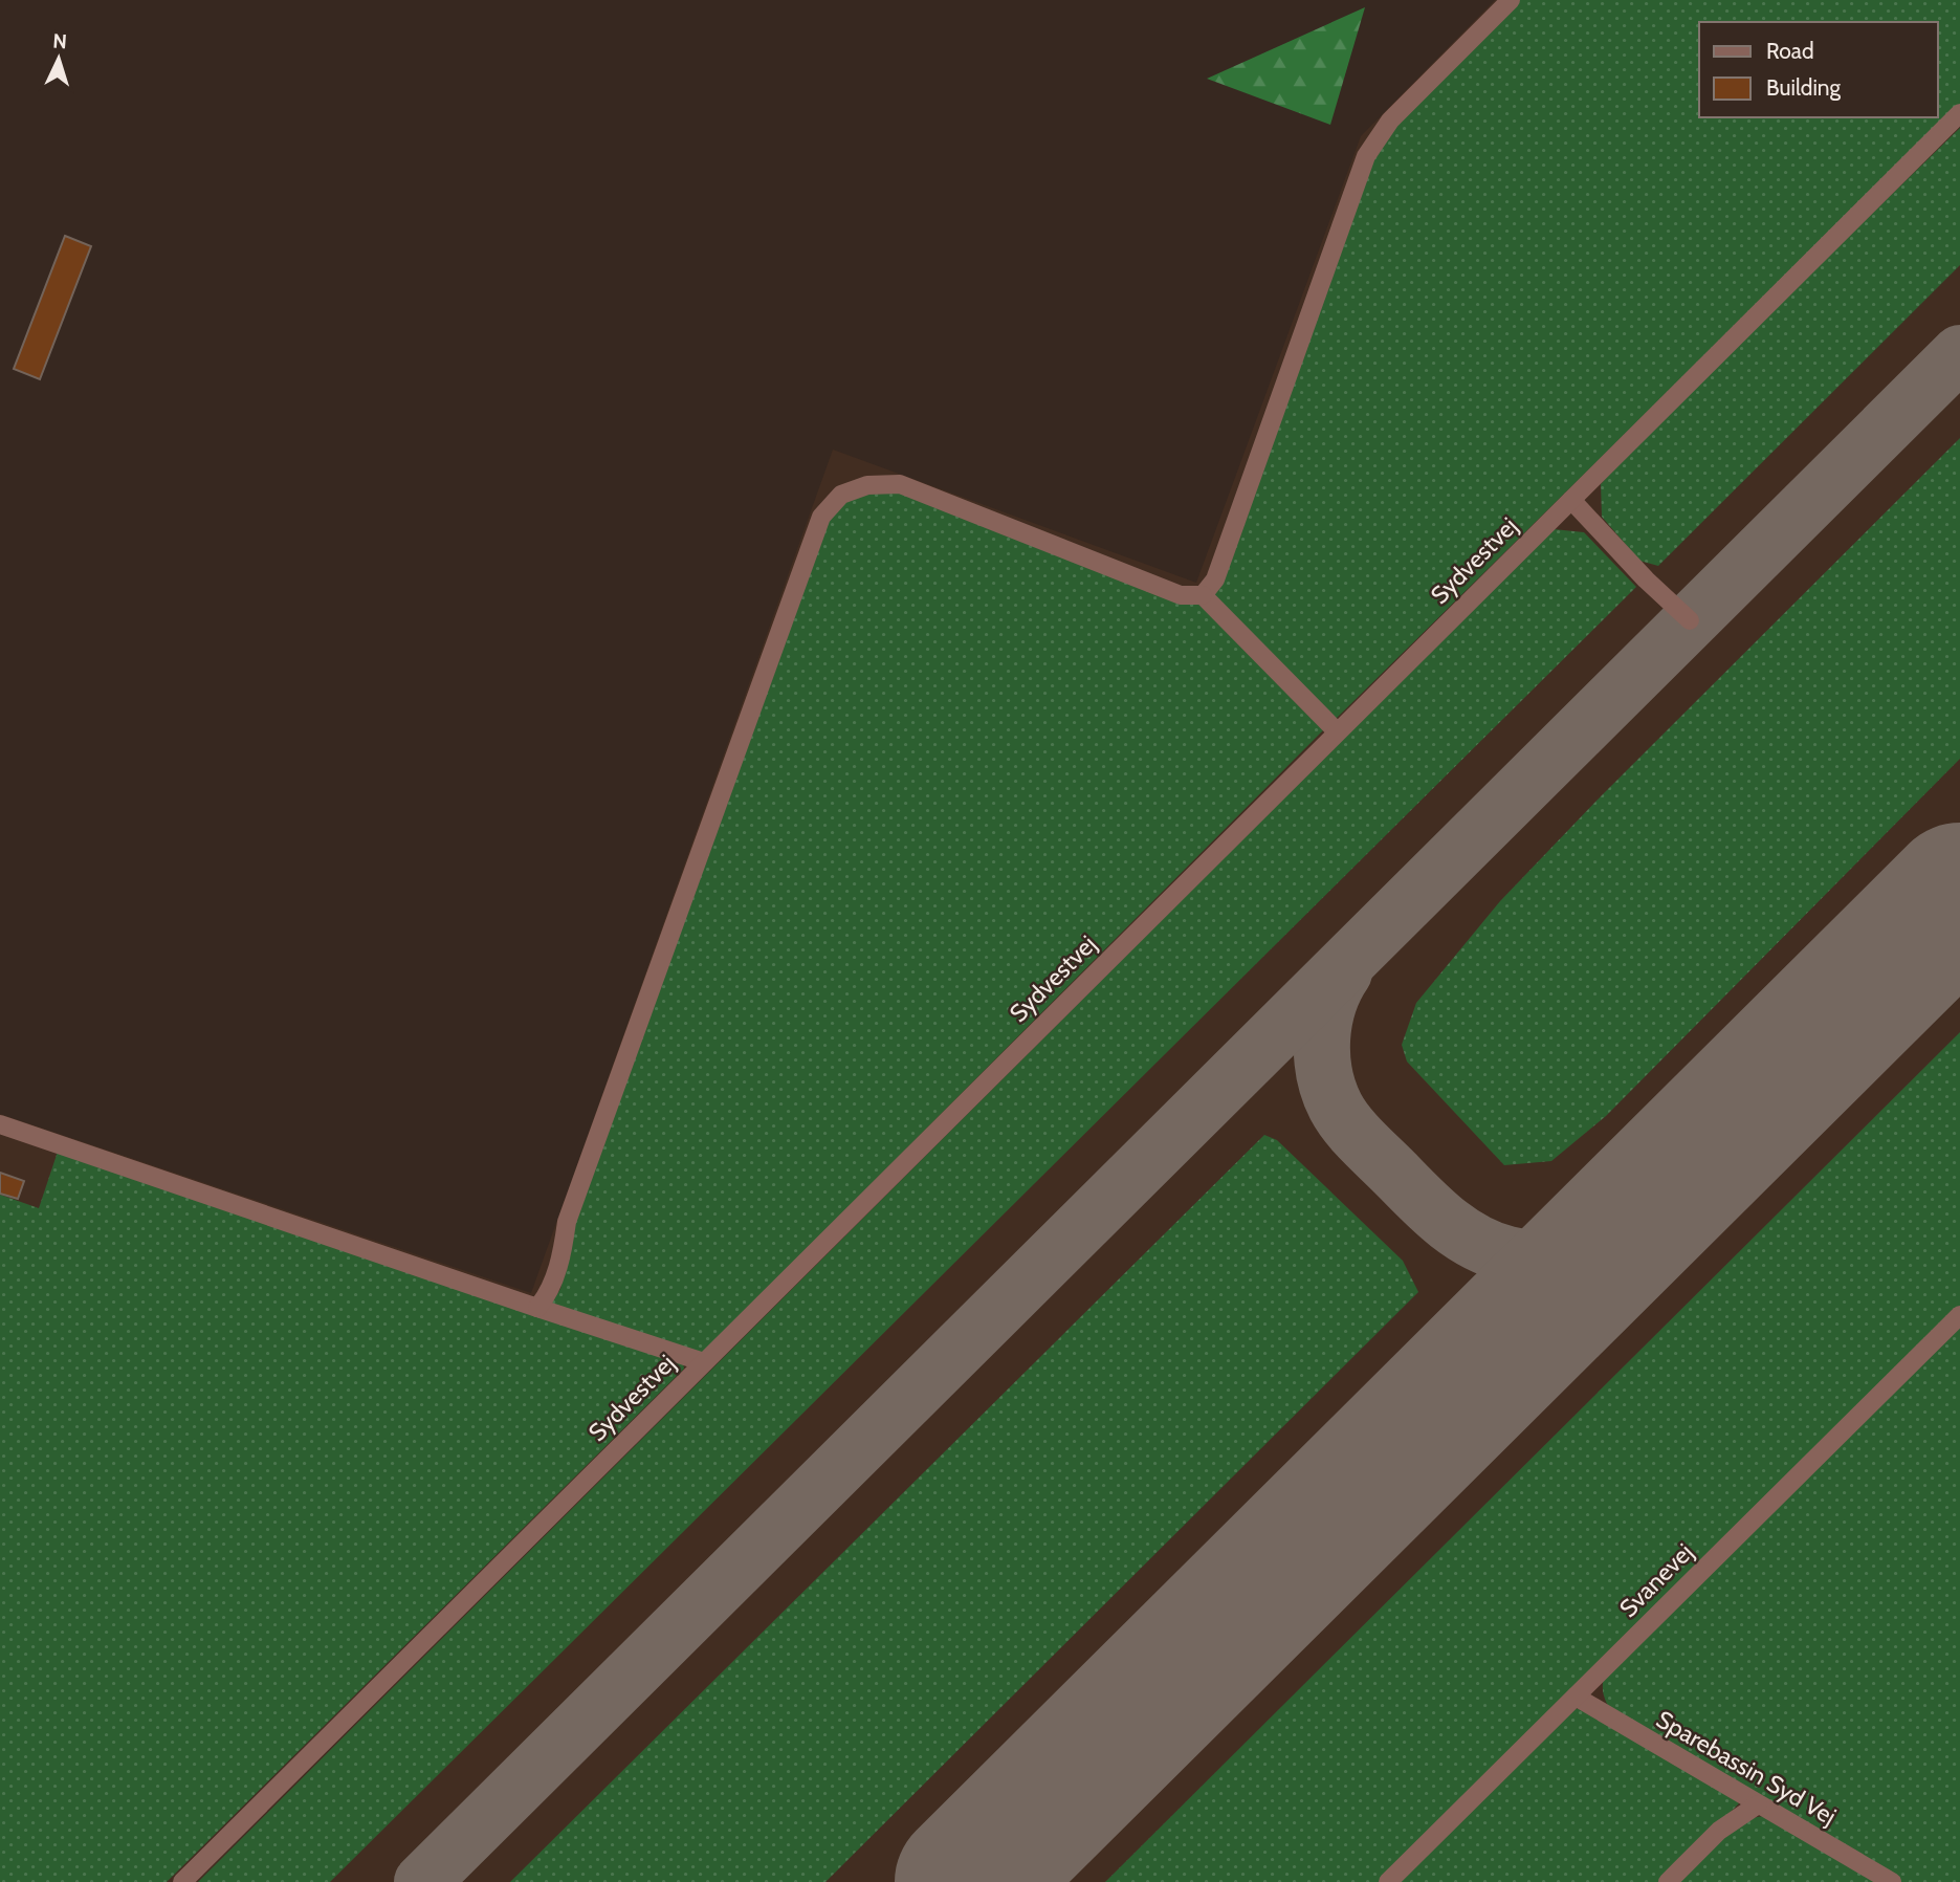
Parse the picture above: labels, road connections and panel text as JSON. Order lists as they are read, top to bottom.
{
  "streets": {
    "lane": ["Sydvestvej", "Svanevej", "Sparebassin Syd Vej"]
  },
  "crossings": [
    ["Svanevej", "Sparebassin Syd Vej"]
  ],
  "legend": ["Road", "Building"],
  "north": "top"
}
